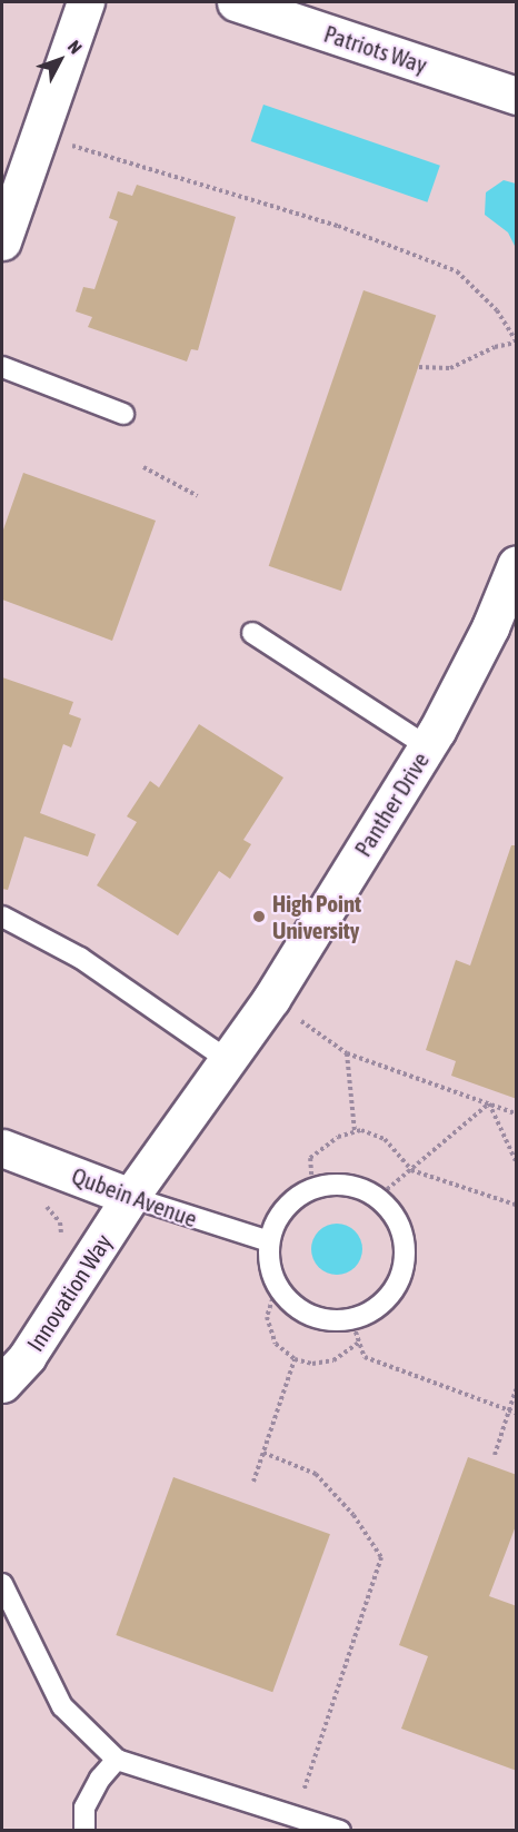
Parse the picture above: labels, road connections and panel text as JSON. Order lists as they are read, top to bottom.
{
  "streets": {
    "street": [
      "Patriots Way",
      "Panther Drive",
      "Qubein Avenue",
      "Innovation Way"
    ]
  },
  "crossings": [
    ["Panther Drive", "Qubein Avenue"],
    ["Panther Drive", "Innovation Way"],
    ["Qubein Avenue", "Innovation Way"]
  ],
  "places": ["High Point University"],
  "north": "top right"
}
